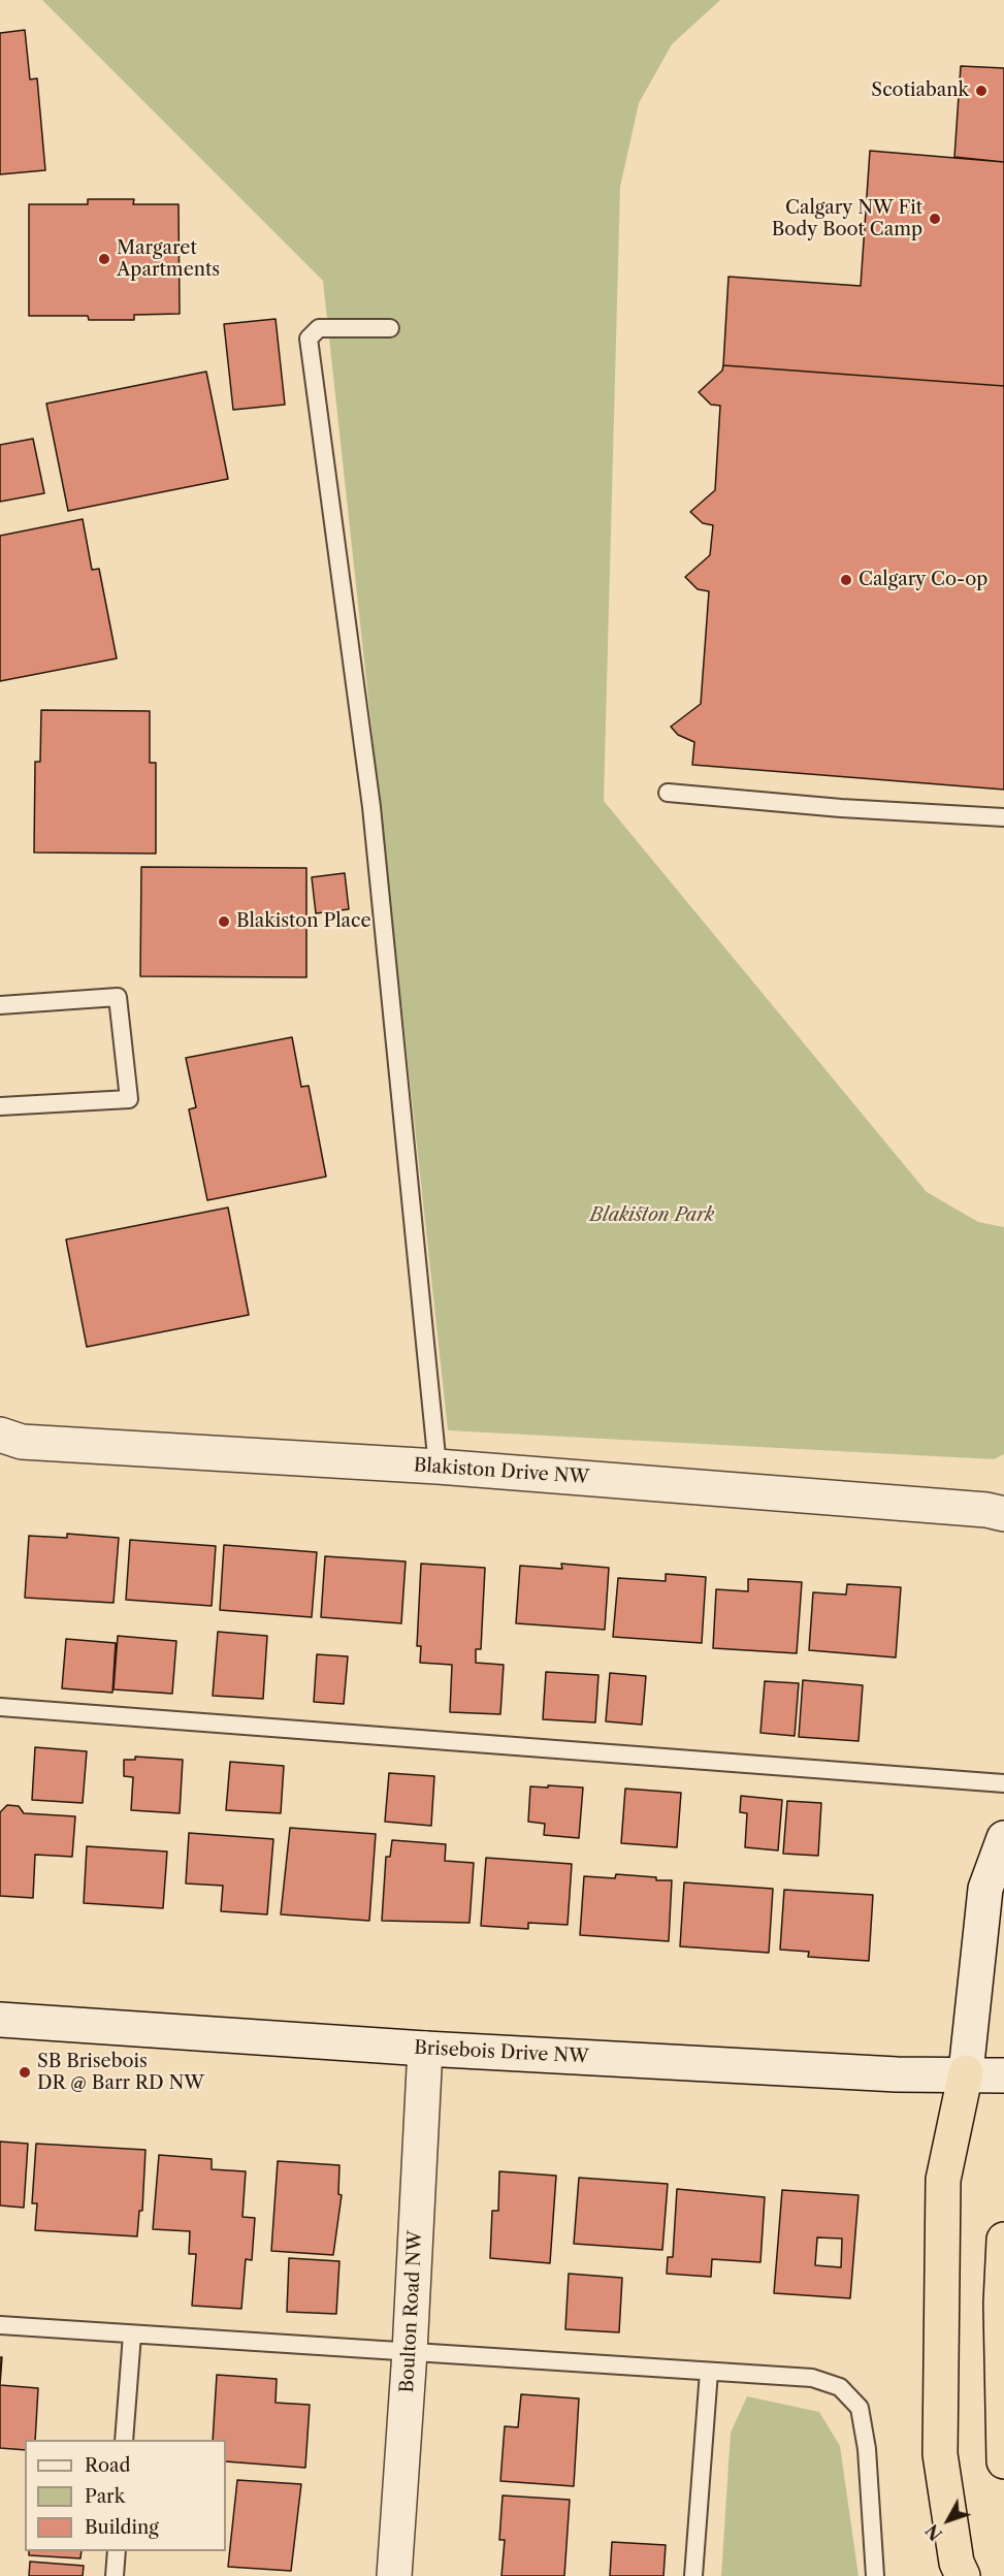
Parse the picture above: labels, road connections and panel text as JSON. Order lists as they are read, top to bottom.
{
  "streets": {
    "street": ["Blakiston Drive NW", "Brisebois Drive NW", "Boulton Road NW"]
  },
  "crossings": [
    ["Brisebois Drive NW", "Boulton Road NW"]
  ],
  "parks": ["Blakiston Park"],
  "places": [
    "Scotiabank",
    "Calgary NW Fit Body Boot Camp",
    "Margaret Apartments",
    "Calgary Co-op",
    "Blakiston Place",
    "SB Brisebois DR @ Barr RD NW"
  ],
  "legend": ["Road", "Park", "Building"],
  "north": "bottom left"
}
